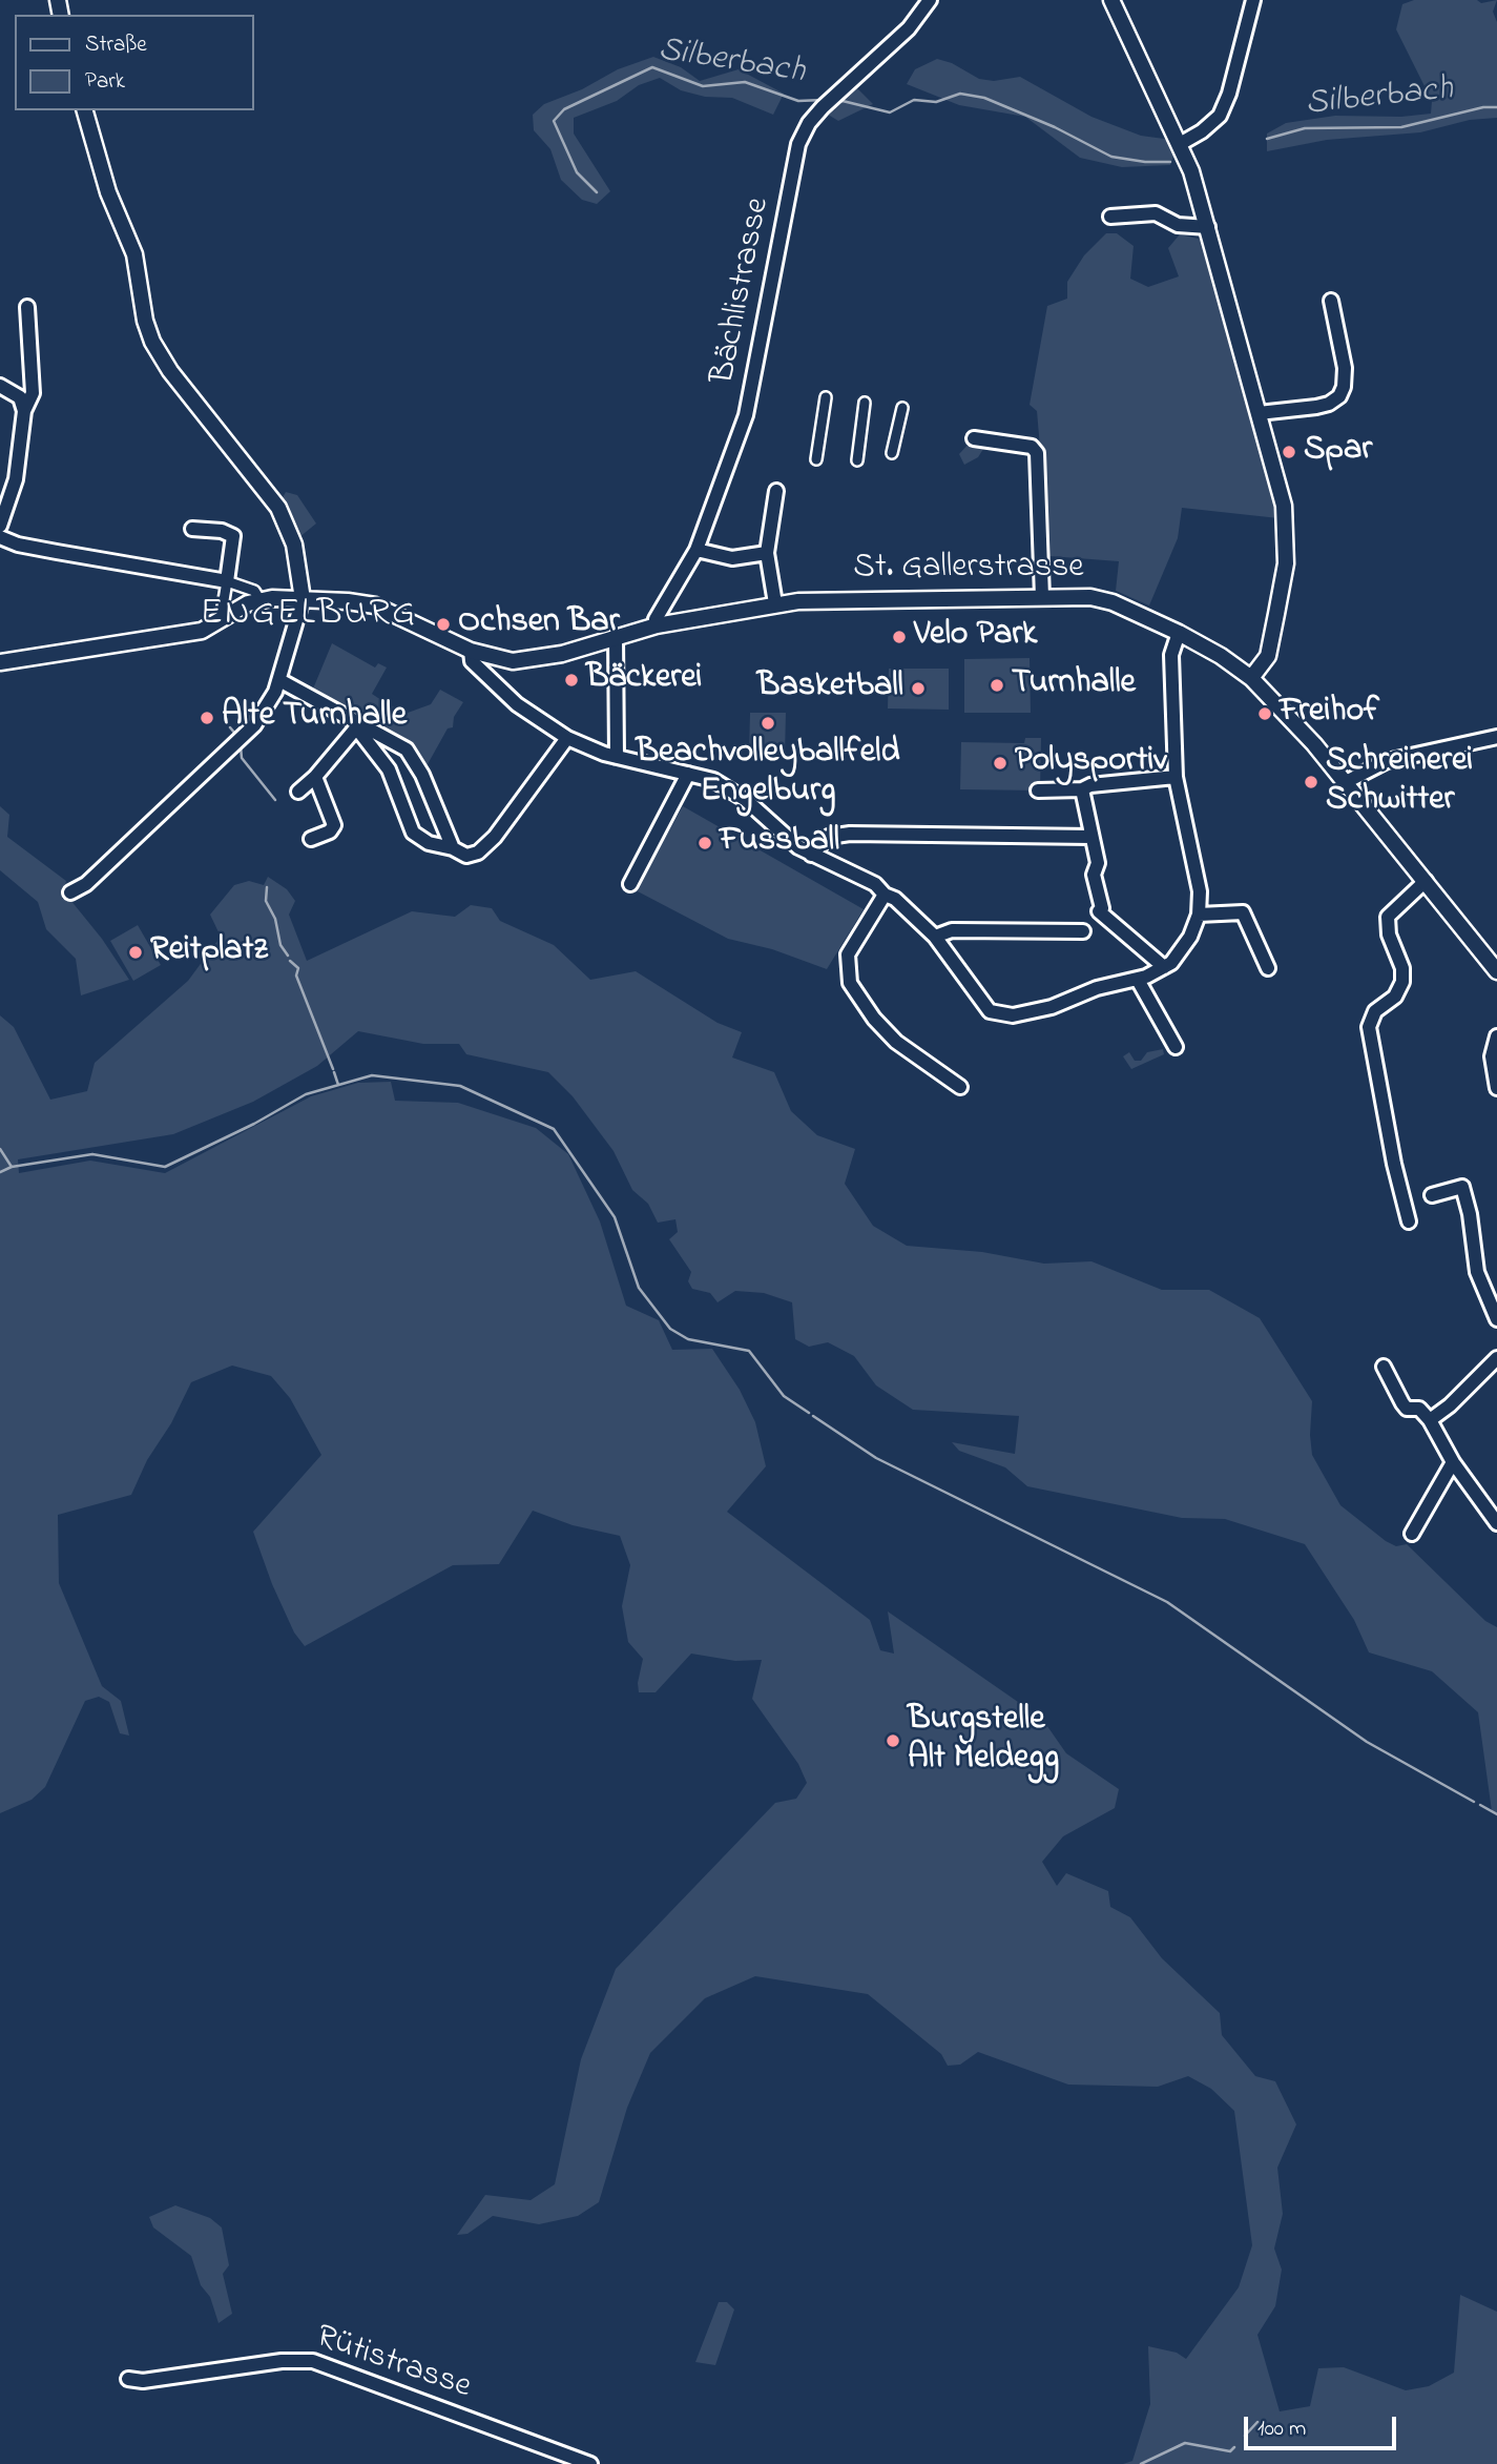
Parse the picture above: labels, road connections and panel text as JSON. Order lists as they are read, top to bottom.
{
  "streets": {
    "street": ["Bächlistrasse", "St. Gallerstrasse", "Rütistrasse"]
  },
  "crossings": [
    ["Bächlistrasse", "St. Gallerstrasse"]
  ],
  "districts": ["ENGELBURG"],
  "water": ["Silberbach"],
  "places": [
    "Spar",
    "Ochsen Bar",
    "Velo Park",
    "Bäckerei",
    "Turnhalle",
    "Basketball",
    "Freihof",
    "Alte Turnhalle",
    "Beachvolleyballfeld Engelburg",
    "Polysportiv",
    "Schreinerei Schwitter",
    "Fussball",
    "Reitplatz",
    "Burgstelle Alt Meldegg"
  ],
  "legend": ["Straße", "Park"],
  "scale_bar": "100 m"
}
